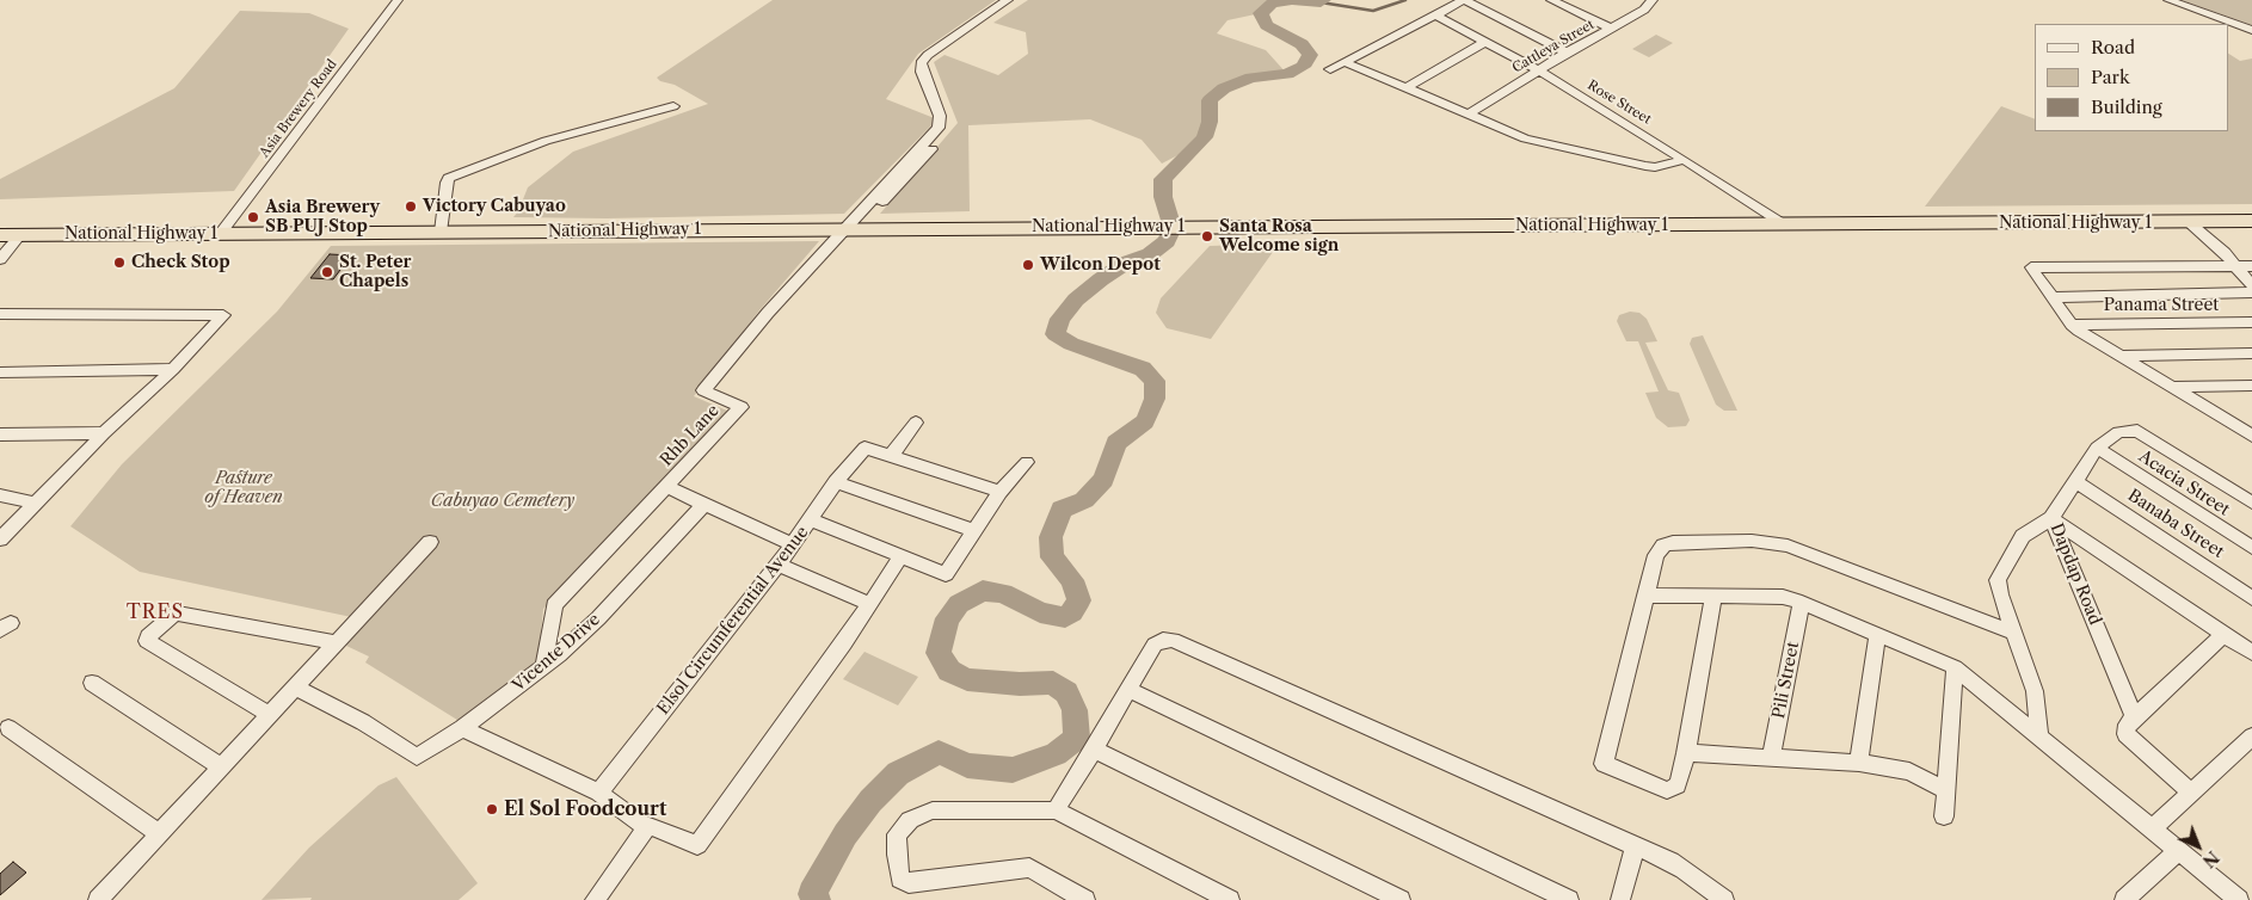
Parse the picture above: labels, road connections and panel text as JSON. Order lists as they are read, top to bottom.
{
  "streets": {
    "highway": ["National Highway 1"],
    "street": [
      "Cattleya Street",
      "Rose Street",
      "Asia Brewery Road",
      "Panama Street",
      "Rhb Lane",
      "Acacia Street",
      "Banaba Street",
      "Dapdap Road",
      "Elsol Circumferential Avenue",
      "Vicente Drive",
      "Pili Street"
    ]
  },
  "crossings": [
    ["Cattleya Street", "Rose Street"],
    ["Rose Street", "National Highway 1"],
    ["Asia Brewery Road", "National Highway 1"],
    ["National Highway 1", "Rhb Lane"],
    ["Rhb Lane", "Vicente Drive"],
    ["Acacia Street", "Dapdap Road"],
    ["Banaba Street", "Dapdap Road"]
  ],
  "districts": ["TRES"],
  "parks": ["Pasture of Heaven", "Cabuyao Cemetery"],
  "places": [
    "Victory Cabuyao",
    "Asia Brewery SB PUJ Stop",
    "Santa Rosa Welcome sign",
    "Check Stop",
    "Wilcon Depot",
    "St. Peter Chapels",
    "El Sol Foodcourt"
  ],
  "legend": ["Road", "Park", "Building"],
  "north": "bottom right"
}
